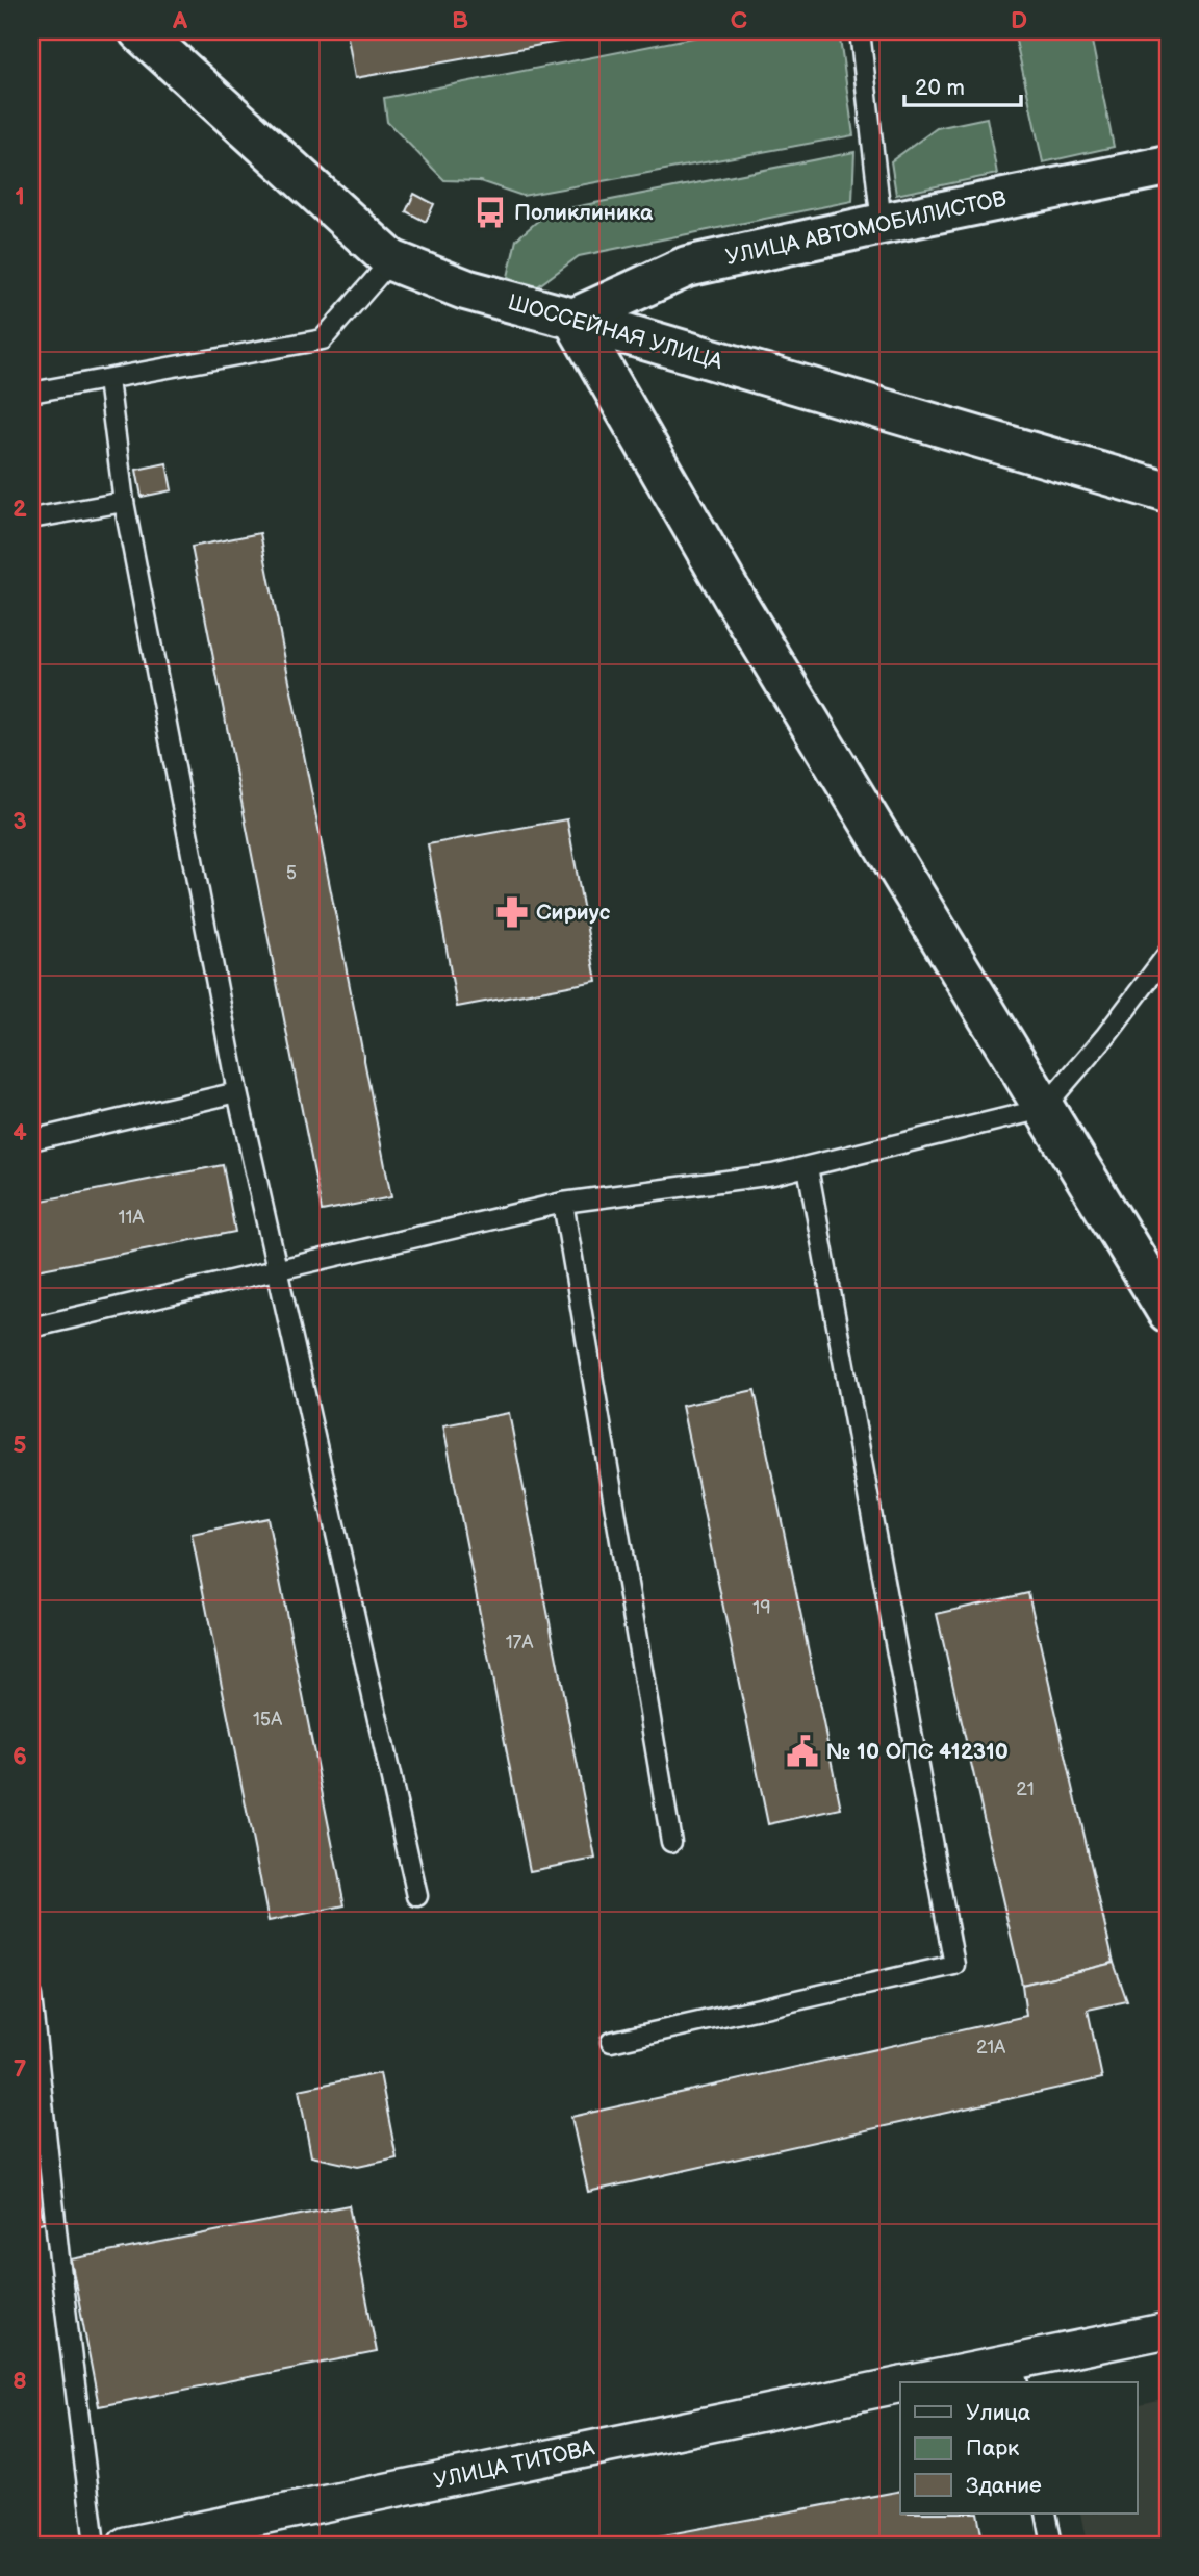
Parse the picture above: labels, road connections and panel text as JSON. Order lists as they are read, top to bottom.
{
  "streets": {
    "street": ["УЛИЦА АВТОМОБИЛИСТОВ", "ШОССЕЙНАЯ УЛИЦА", "УЛИЦА ТИТОВА"]
  },
  "crossings": [
    ["УЛИЦА АВТОМОБИЛИСТОВ", "ШОССЕЙНАЯ УЛИЦА"]
  ],
  "places": {
    "bus stop": ["Поликлиника"],
    "pharmacy": ["Сириус"],
    "public building": ["№ 10 ОПС 412310"]
  },
  "house_numbers": [
    "5",
    "11А",
    "19",
    "17А",
    "15А",
    "21",
    "21А"
  ],
  "legend": ["Улица", "Парк", "Здание"],
  "scale_bar": "20 m",
  "grid": {
    "columns": [
      "A",
      "B",
      "C",
      "D"
    ],
    "rows": [
      "1",
      "2",
      "3",
      "4",
      "5",
      "6",
      "7",
      "8"
    ]
  }
}
